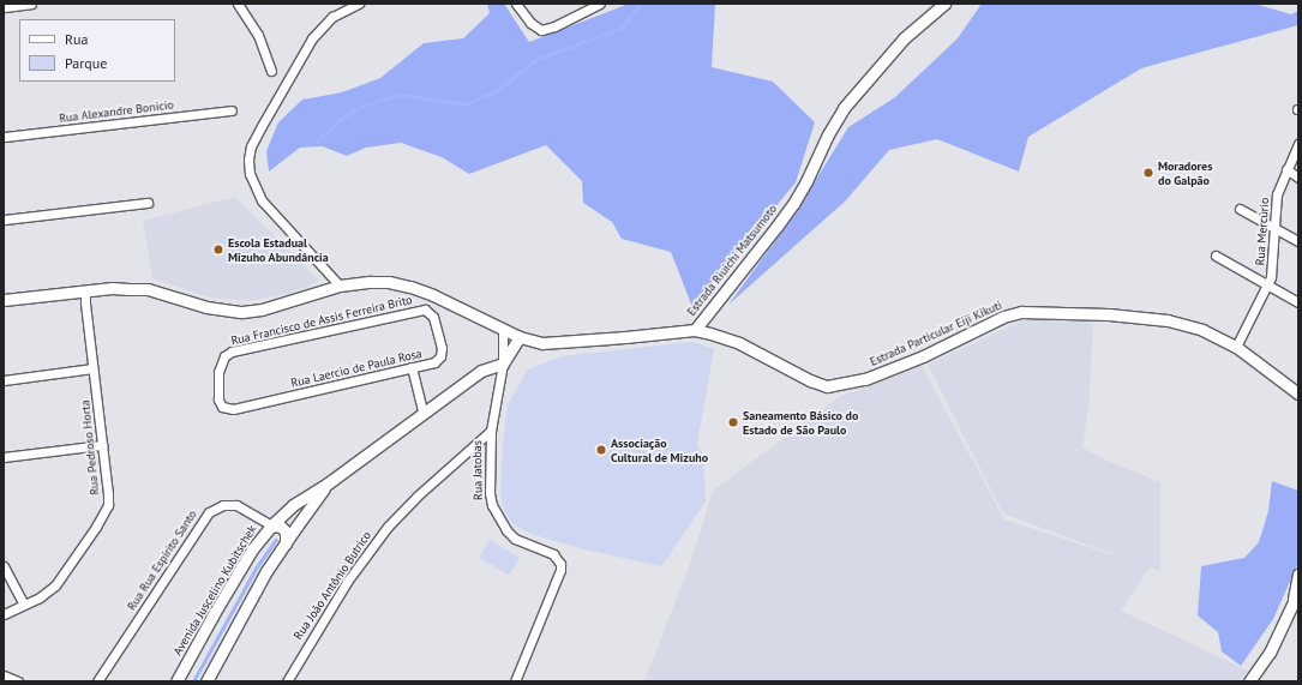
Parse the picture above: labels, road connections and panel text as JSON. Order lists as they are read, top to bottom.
{
  "streets": {
    "street": [
      "Rua Alexandre Bonício",
      "Rua Mercúrio",
      "Estrada Riuichi Matsumoto",
      "Rua Francisco de Assis Ferreira Brito",
      "Estrada Particular Eiji Kikuti",
      "Rua Laercio de Paula Rosa",
      "Rua Pedroso Horta",
      "Rua Jatobas",
      "Rua Rua Espírito Santo",
      "Rua João Antônio Butrico",
      "Avenida Juscelino Kubitschek"
    ]
  },
  "crossings": [
    ["Rua Mercúrio", "Estrada Particular Eiji Kikuti"],
    ["Estrada Riuichi Matsumoto", "Estrada Particular Eiji Kikuti"],
    ["Rua Francisco de Assis Ferreira Brito", "Rua Laercio de Paula Rosa"],
    ["Estrada Particular Eiji Kikuti", "Rua Pedroso Horta"],
    ["Estrada Particular Eiji Kikuti", "Rua Jatobas"],
    ["Rua Jatobas", "Rua João Antônio Butrico"],
    ["Rua Jatobas", "Avenida Juscelino Kubitschek"],
    ["Rua Rua Espírito Santo", "Avenida Juscelino Kubitschek"]
  ],
  "places": [
    "Moradores do Galpão",
    "Escola Estadual Mizuho Abundância",
    "Saneamento Básico do Estado de São Paulo",
    "Associação Cultural de Mizuho"
  ],
  "legend": ["Rua", "Parque"]
}
